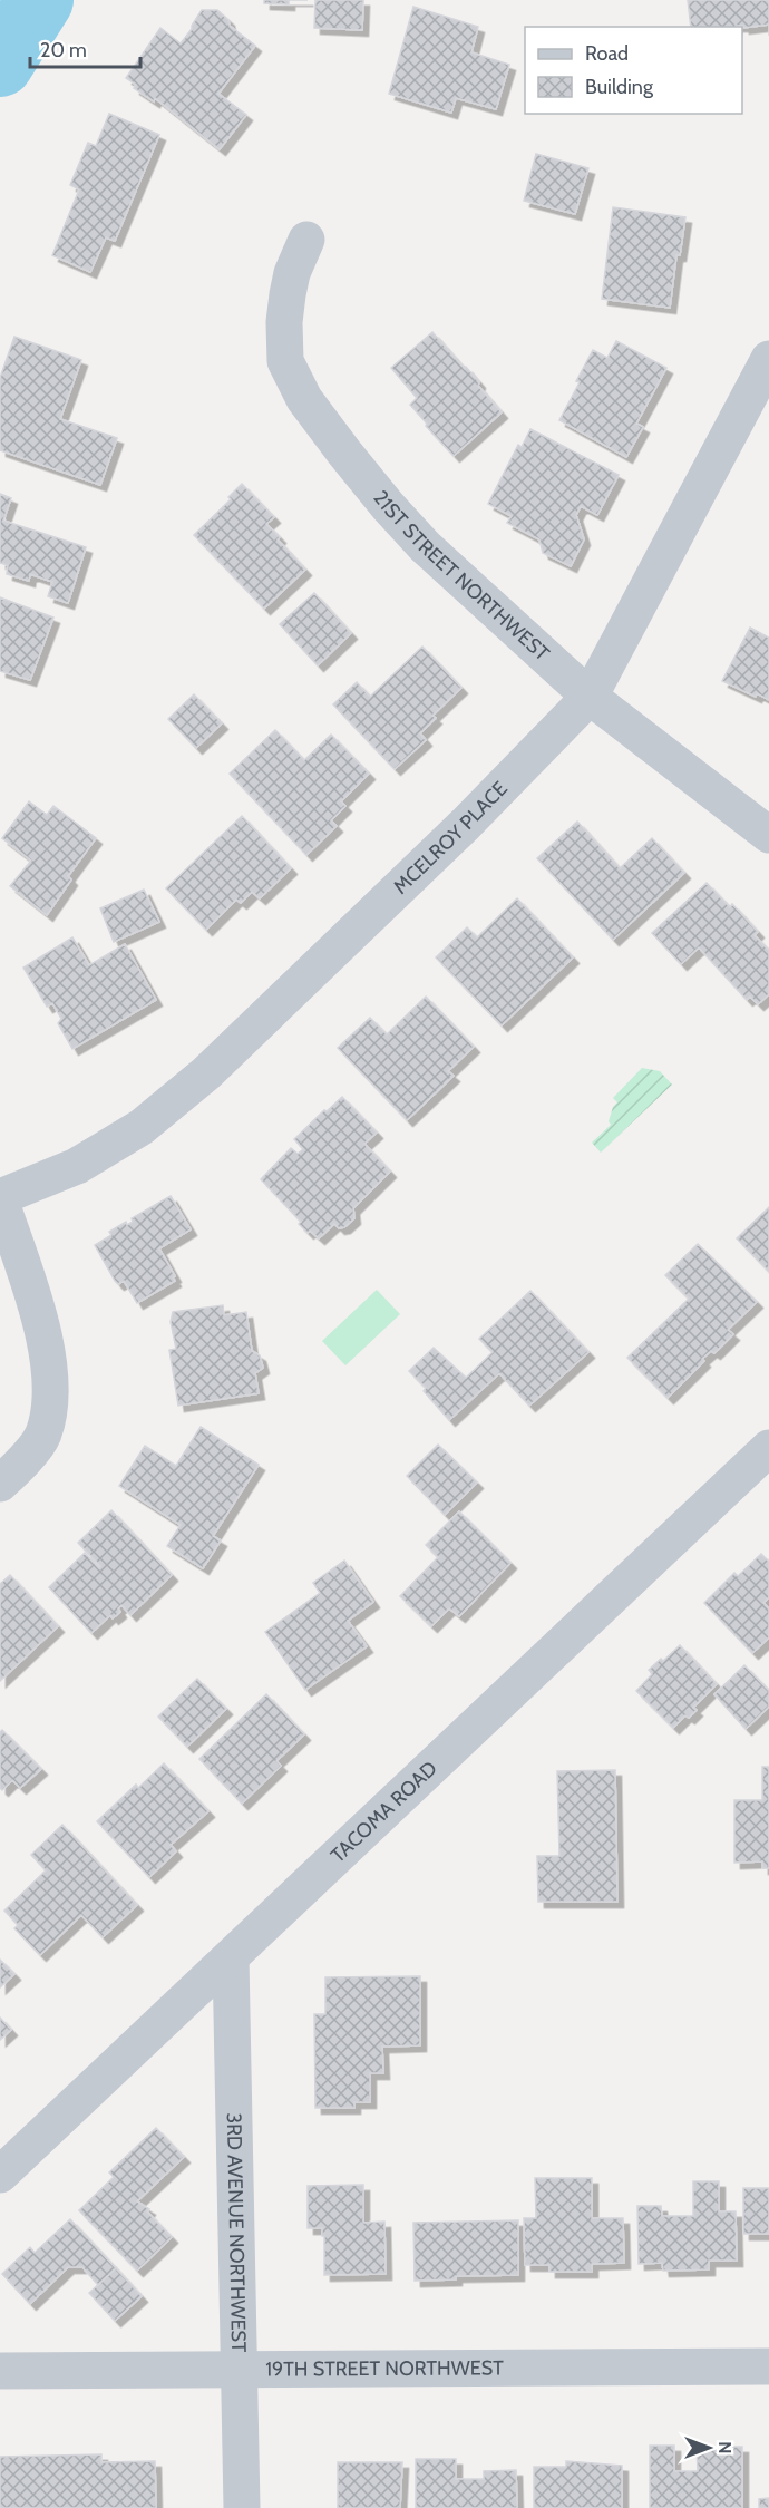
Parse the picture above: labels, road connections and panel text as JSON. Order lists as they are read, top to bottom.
{
  "streets": {
    "street": [
      "21ST STREET NORTHWEST",
      "MCELROY PLACE",
      "TACOMA ROAD",
      "3RD AVENUE NORTHWEST",
      "19TH STREET NORTHWEST"
    ]
  },
  "crossings": [
    ["21ST STREET NORTHWEST", "MCELROY PLACE"],
    ["TACOMA ROAD", "3RD AVENUE NORTHWEST"],
    ["3RD AVENUE NORTHWEST", "19TH STREET NORTHWEST"]
  ],
  "legend": ["Road", "Building"],
  "scale_bar": "20 m",
  "north": "right"
}
